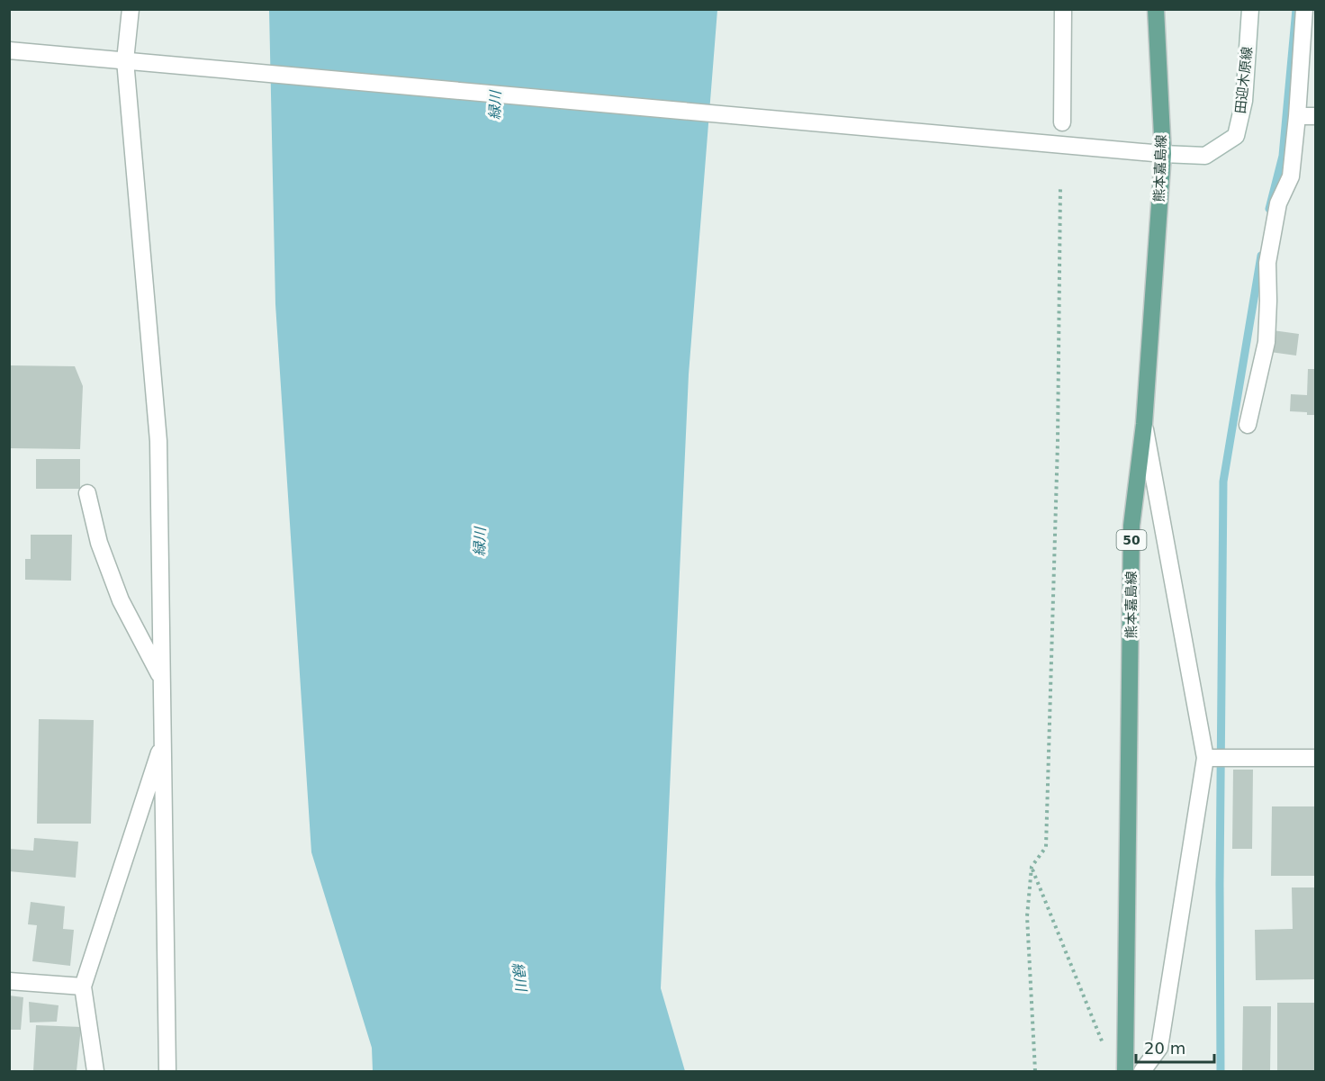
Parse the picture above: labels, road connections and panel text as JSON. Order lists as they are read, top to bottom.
{
  "streets": {
    "main road": ["熊本嘉島線", "50"],
    "street": ["田迎木原線"]
  },
  "crossings": [
    ["田迎木原線", "熊本嘉島線"]
  ],
  "water": ["緑川"],
  "scale_bar": "20 m"
}
